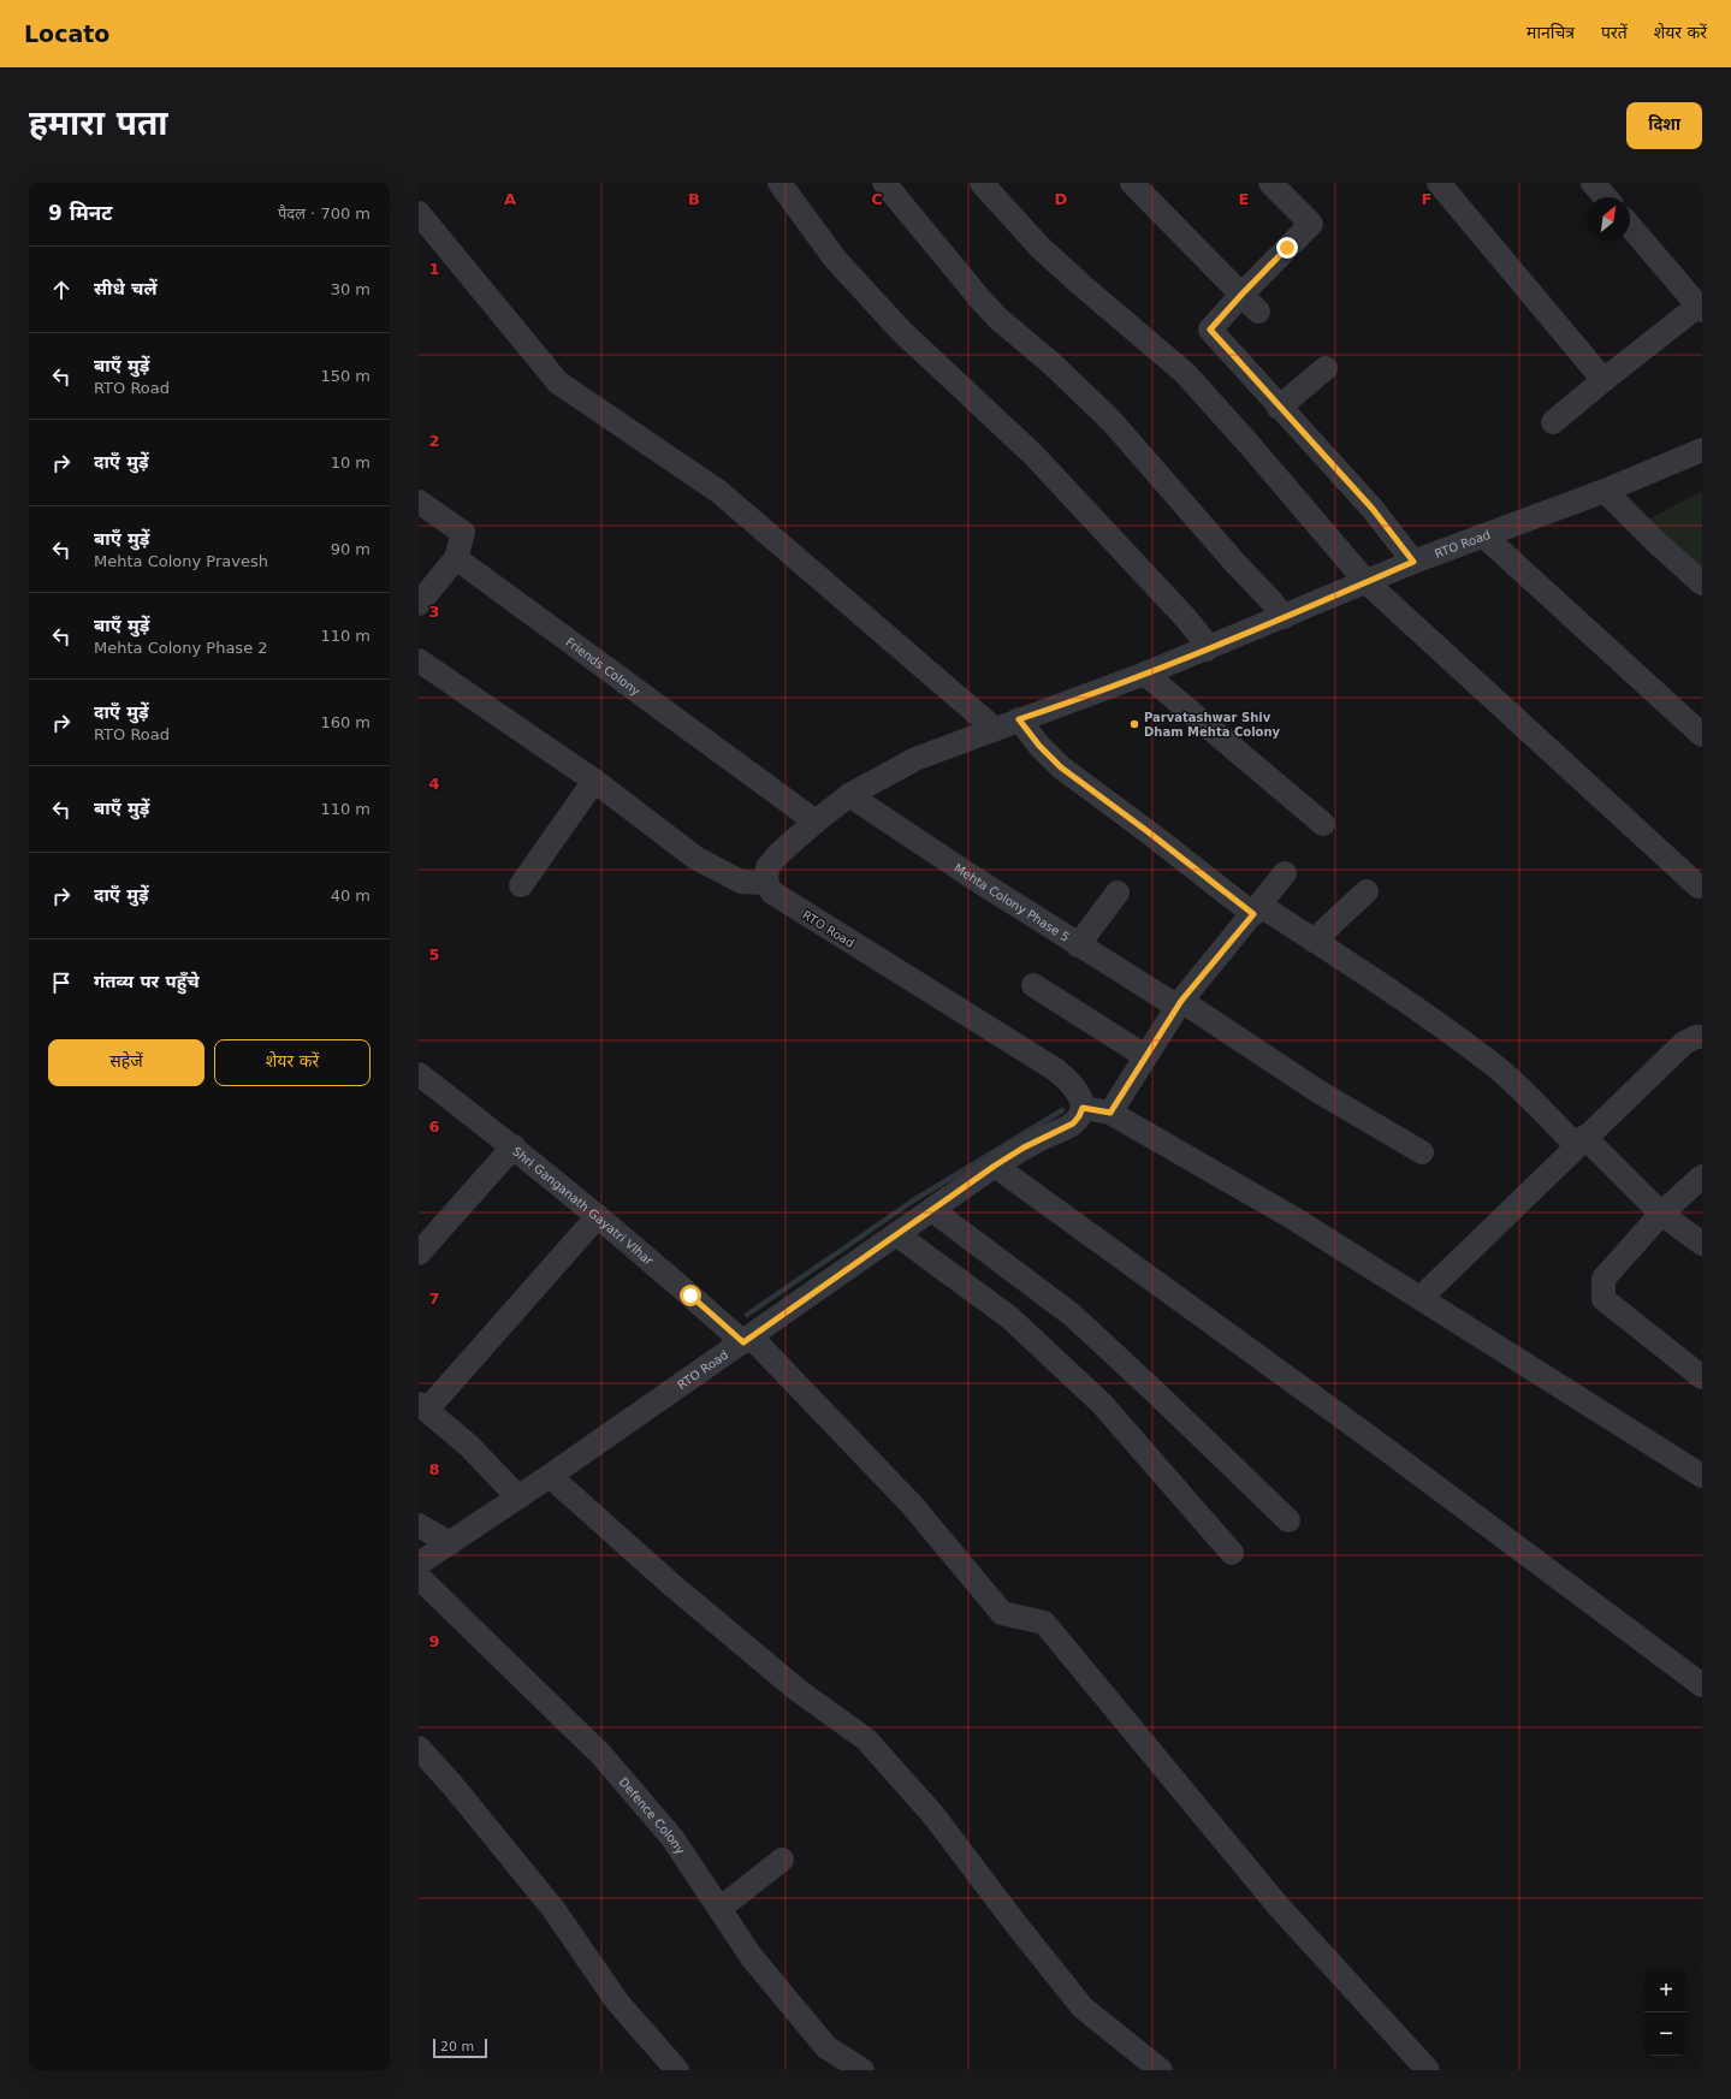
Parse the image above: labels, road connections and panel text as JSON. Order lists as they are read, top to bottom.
{
  "streets": {
    "street": [
      "RTO Road",
      "Friends Colony",
      "Mehta Colony Phase 5",
      "Shri Ganganath Gayatri VIhar",
      "Defence Colony"
    ]
  },
  "crossings": [
    ["RTO Road", "Friends Colony"],
    ["RTO Road", "Mehta Colony Phase 5"],
    ["RTO Road", "Shri Ganganath Gayatri VIhar"]
  ],
  "places": ["Parvatashwar Shiv Dham Mehta Colony"],
  "scale_bar": "20 m",
  "north": "top right",
  "page": {
    "header": "Locato",
    "nav": ["मानचित्र", "परतें", "शेयर करें"],
    "buttons": [
      "दिशा",
      ["सहेजें", "शेयर करें"]
    ],
    "title": "हमारा पता",
    "heading": ["9 मिनट", "पैदल · 700 m"],
    "list": [
      ["सीधे चलें", "30 m"],
      ["बाएँ मुड़ें", "RTO Road", "150 m"],
      ["दाएँ मुड़ें", "10 m"],
      ["बाएँ मुड़ें", "Mehta Colony Pravesh", "90 m"],
      ["बाएँ मुड़ें", "Mehta Colony Phase 2", "110 m"],
      ["दाएँ मुड़ें", "RTO Road", "160 m"],
      ["बाएँ मुड़ें", "110 m"],
      ["दाएँ मुड़ें", "40 m"],
      "गंतव्य पर पहुँचे"
    ],
    "map_buttons": ["+", "−"],
    "scale": "20 m"
  },
  "grid": {
    "columns": [
      "A",
      "B",
      "C",
      "D",
      "E",
      "F"
    ],
    "rows": [
      "1",
      "2",
      "3",
      "4",
      "5",
      "6",
      "7",
      "8",
      "9"
    ]
  }
}
